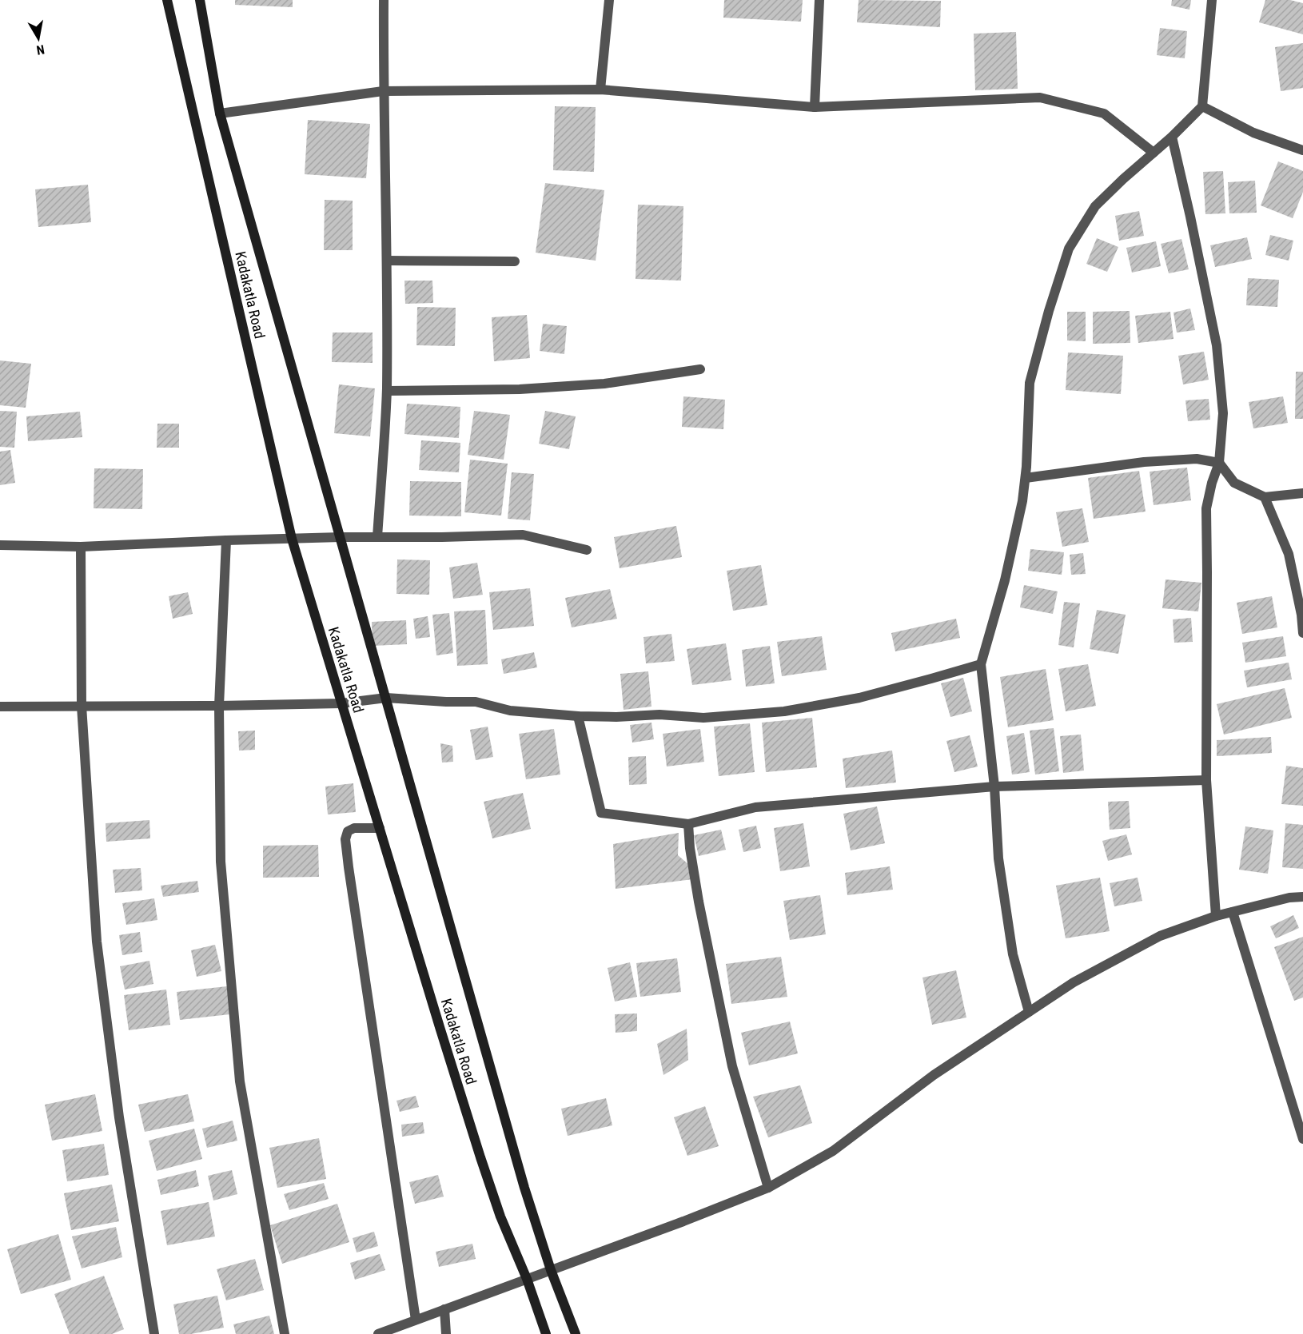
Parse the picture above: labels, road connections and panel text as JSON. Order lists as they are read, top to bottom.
{
  "streets": {
    "street": ["Kadakatla Road"]
  },
  "north": "bottom"
}
